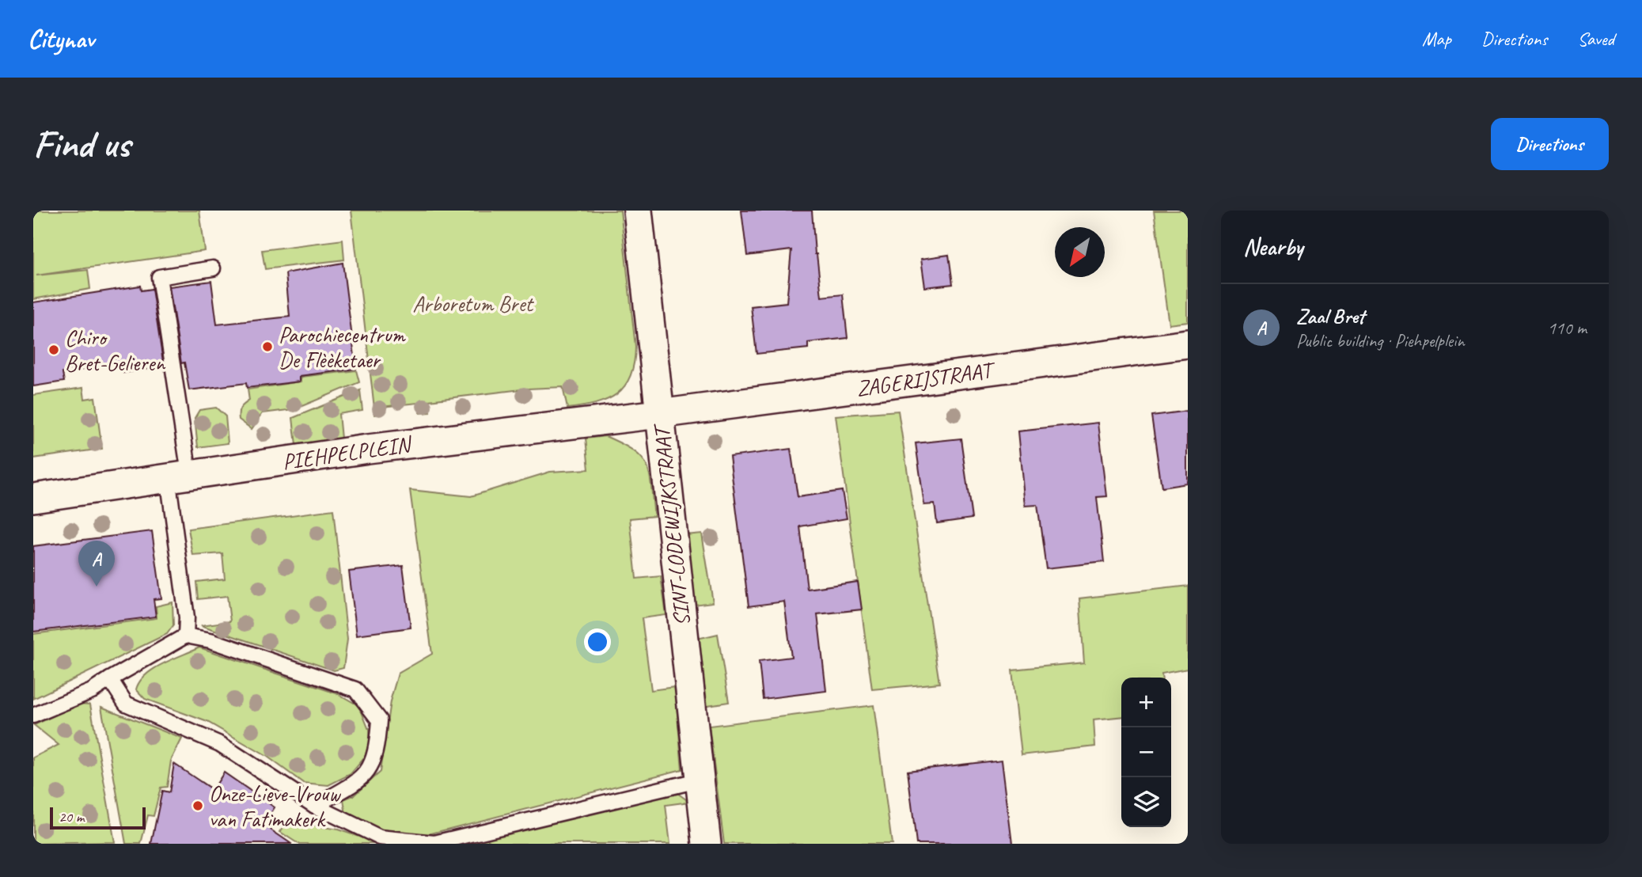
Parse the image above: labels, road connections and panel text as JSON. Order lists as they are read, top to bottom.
{
  "streets": {
    "street": ["ZAGERIJSTRAAT", "PIEHPELPLEIN", "SINT-LODEWIJKSTRAAT"]
  },
  "crossings": [
    ["ZAGERIJSTRAAT", "PIEHPELPLEIN"],
    ["ZAGERIJSTRAAT", "SINT-LODEWIJKSTRAAT"],
    ["PIEHPELPLEIN", "SINT-LODEWIJKSTRAAT"]
  ],
  "parks": ["Arboretum Bret"],
  "places": ["Parochiecentrum De Flèèketaer", "Chiro Bret-Gelieren", "Onze-Lieve-Vrouw van Fatimakerk"],
  "scale_bar": "20 m",
  "north": "bottom left",
  "page": {
    "header": "Citynav",
    "nav": ["Map", "Directions", "Saved"],
    "buttons": "Directions",
    "title": "Find us",
    "heading": "Nearby",
    "list": [
      {
        "mark": "A",
        "name": "Zaal Bret",
        "note": "Public building · Piehpelplein",
        "value": "110 m"
      }
    ],
    "pins": "A",
    "map_buttons": ["+", "−"],
    "scale": "20 m"
  }
}
